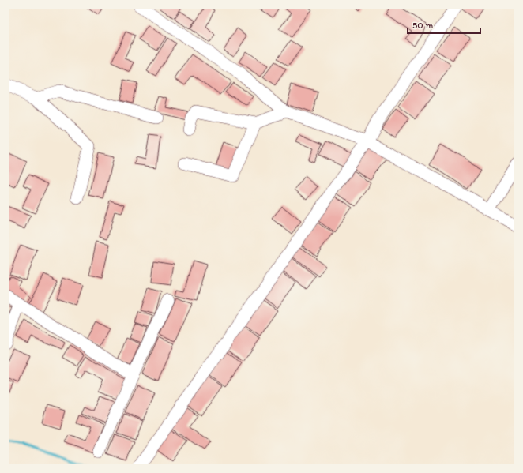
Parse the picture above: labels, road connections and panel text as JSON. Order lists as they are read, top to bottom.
{
  "scale_bar": "50 m"
}
